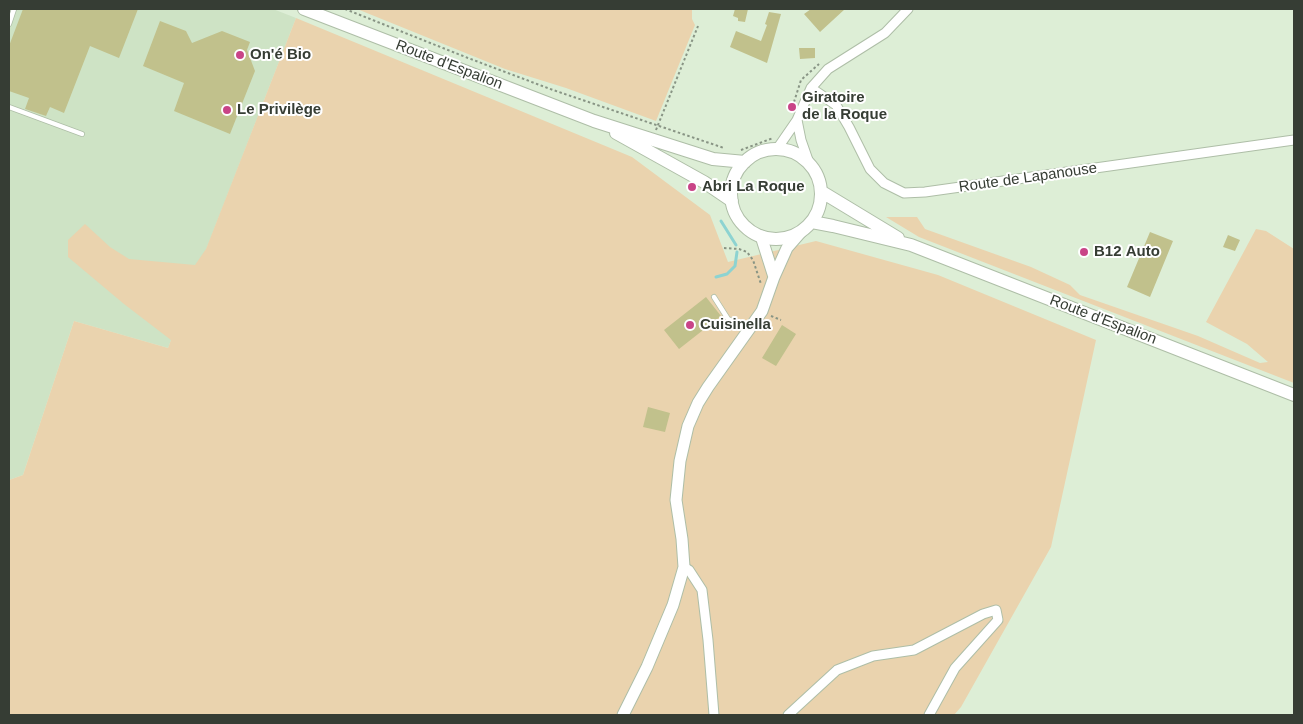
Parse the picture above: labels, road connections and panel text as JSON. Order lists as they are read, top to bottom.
{
  "streets": {
    "main road": ["Route d'Espalion"],
    "street": ["Route de Lapanouse"]
  },
  "places": [
    "On'é Bio",
    "Giratoire de la Roque",
    "Le Privilège",
    "Abri La Roque",
    "B12 Auto",
    "Cuisinella"
  ]
}
